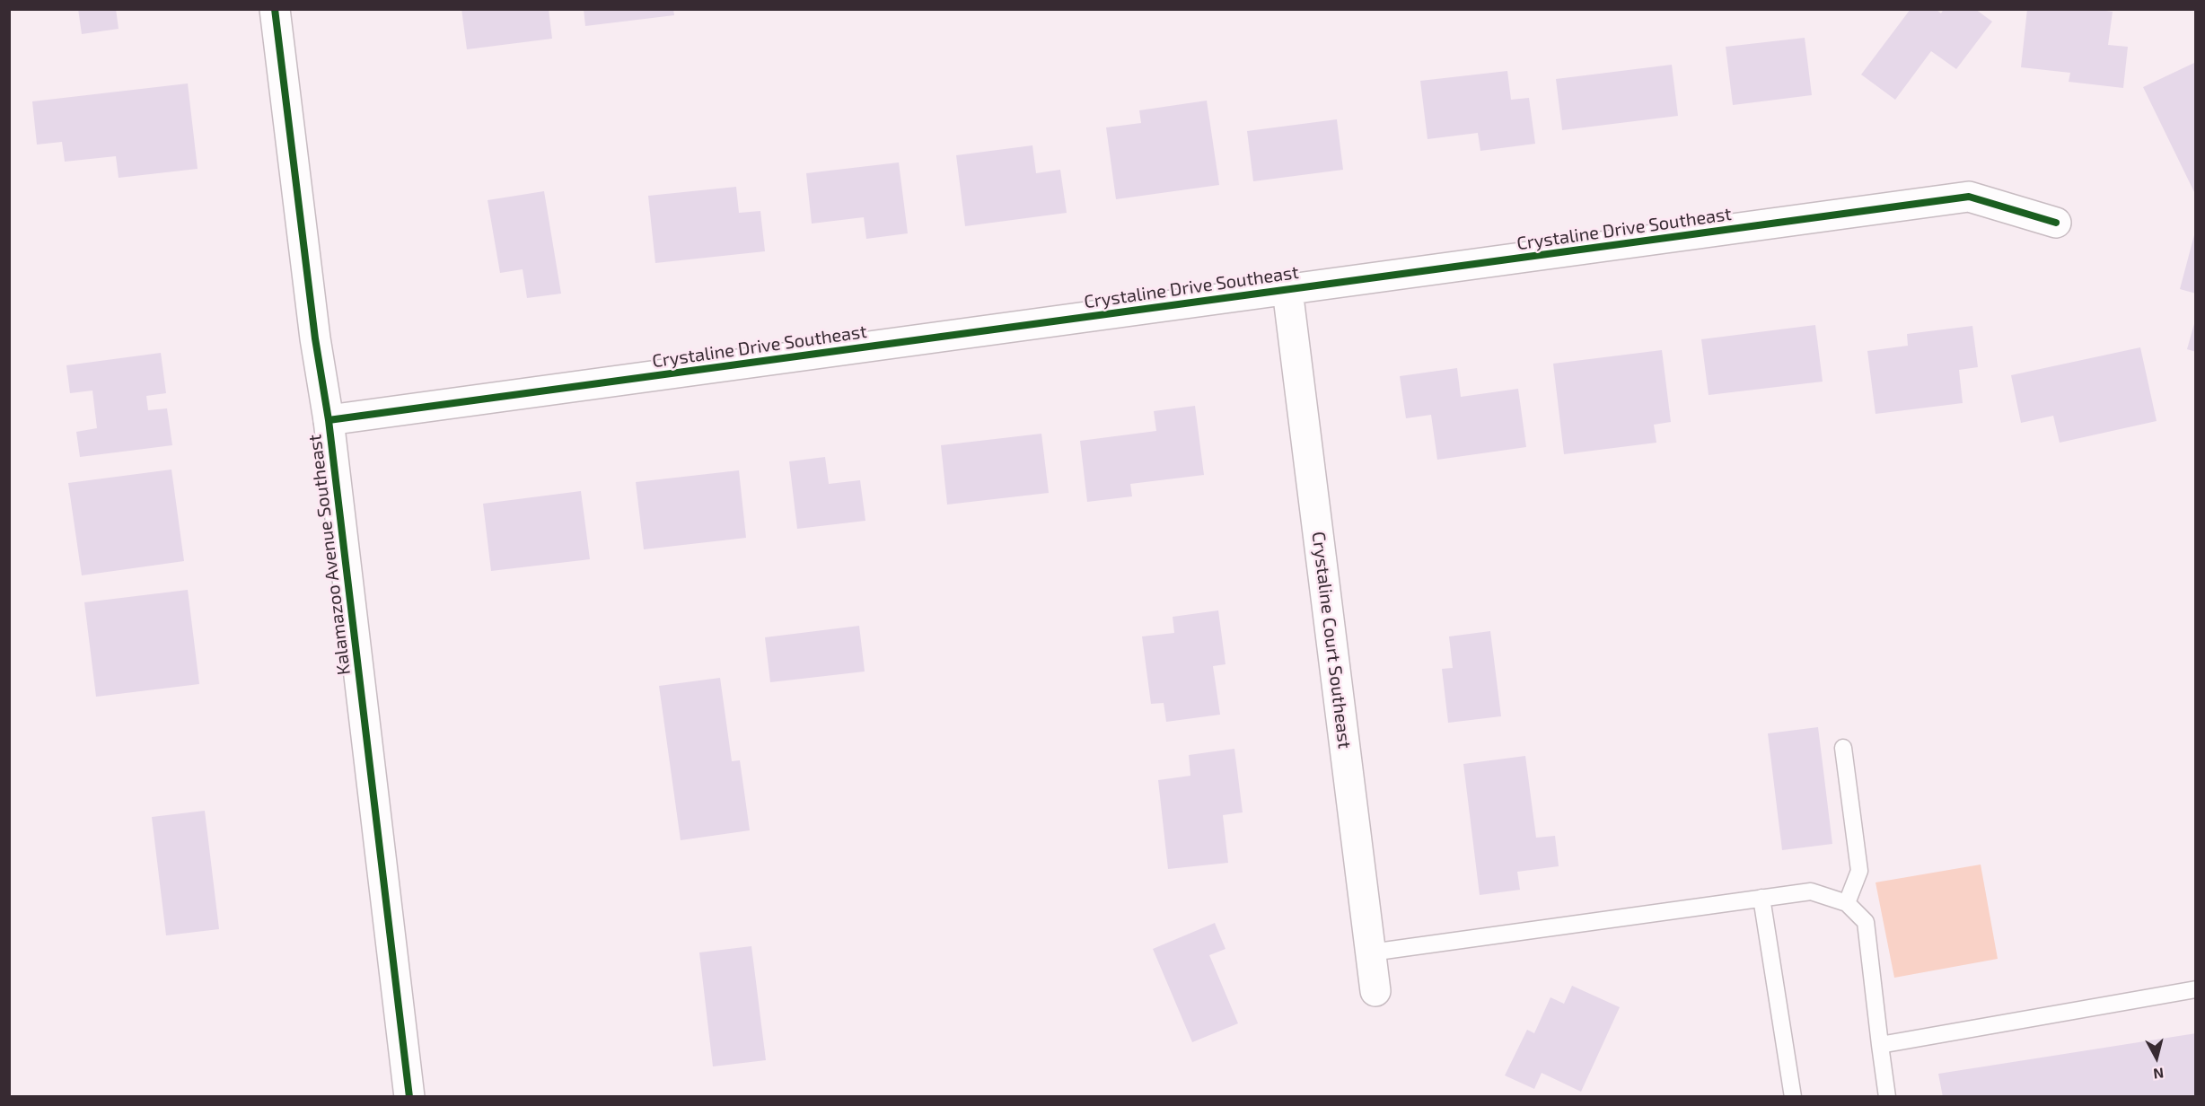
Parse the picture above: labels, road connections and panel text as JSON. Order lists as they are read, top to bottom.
{
  "streets": {
    "street": ["Crystaline Drive Southeast", "Kalamazoo Avenue Southeast", "Crystaline Court Southeast"]
  },
  "crossings": [
    ["Crystaline Drive Southeast", "Kalamazoo Avenue Southeast"],
    ["Crystaline Drive Southeast", "Crystaline Court Southeast"]
  ],
  "north": "bottom"
}
